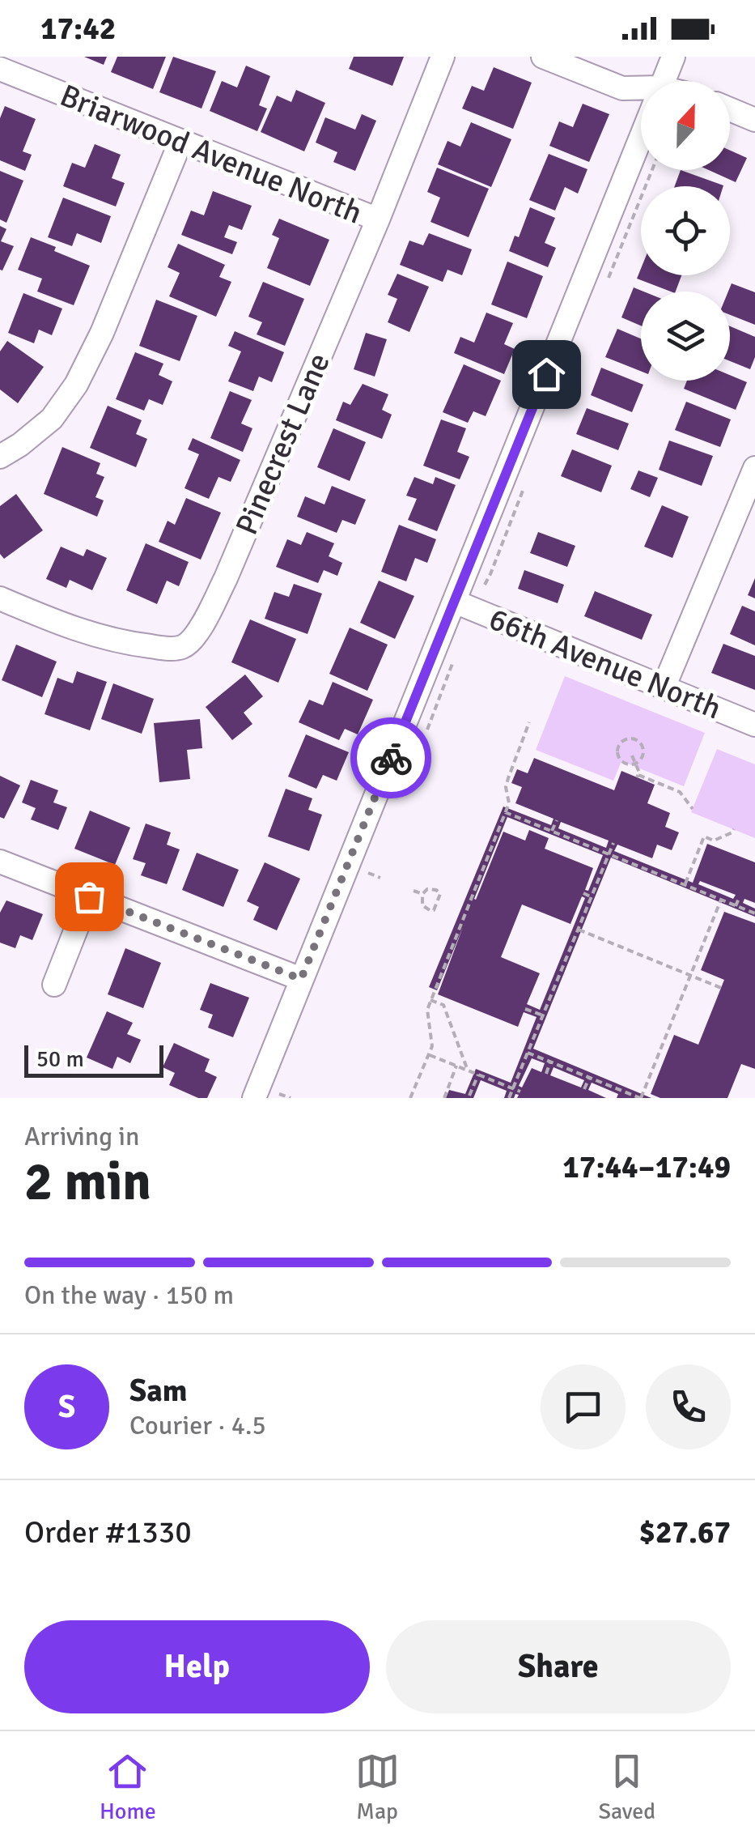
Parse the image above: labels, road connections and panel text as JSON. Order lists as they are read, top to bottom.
{
  "streets": {
    "street": ["Briarwood Avenue North", "Pinecrest Lane", "66th Avenue North"]
  },
  "crossings": [
    ["Briarwood Avenue North", "Pinecrest Lane"]
  ],
  "scale_bar": "50 m",
  "north": "top",
  "page": {
    "status": "17:42",
    "scale": "50 m",
    "heading": ["2 min", "Arriving in", "17:44–17:49"],
    "panel": [
      "Sam",
      "Courier · 4.5",
      "Order #1330",
      "$27.67"
    ],
    "bar": "On the way · 150 m",
    "round": "S",
    "buttons": ["Help", "Share"],
    "tabs": ["Home", "Map", "Saved"]
  }
}
